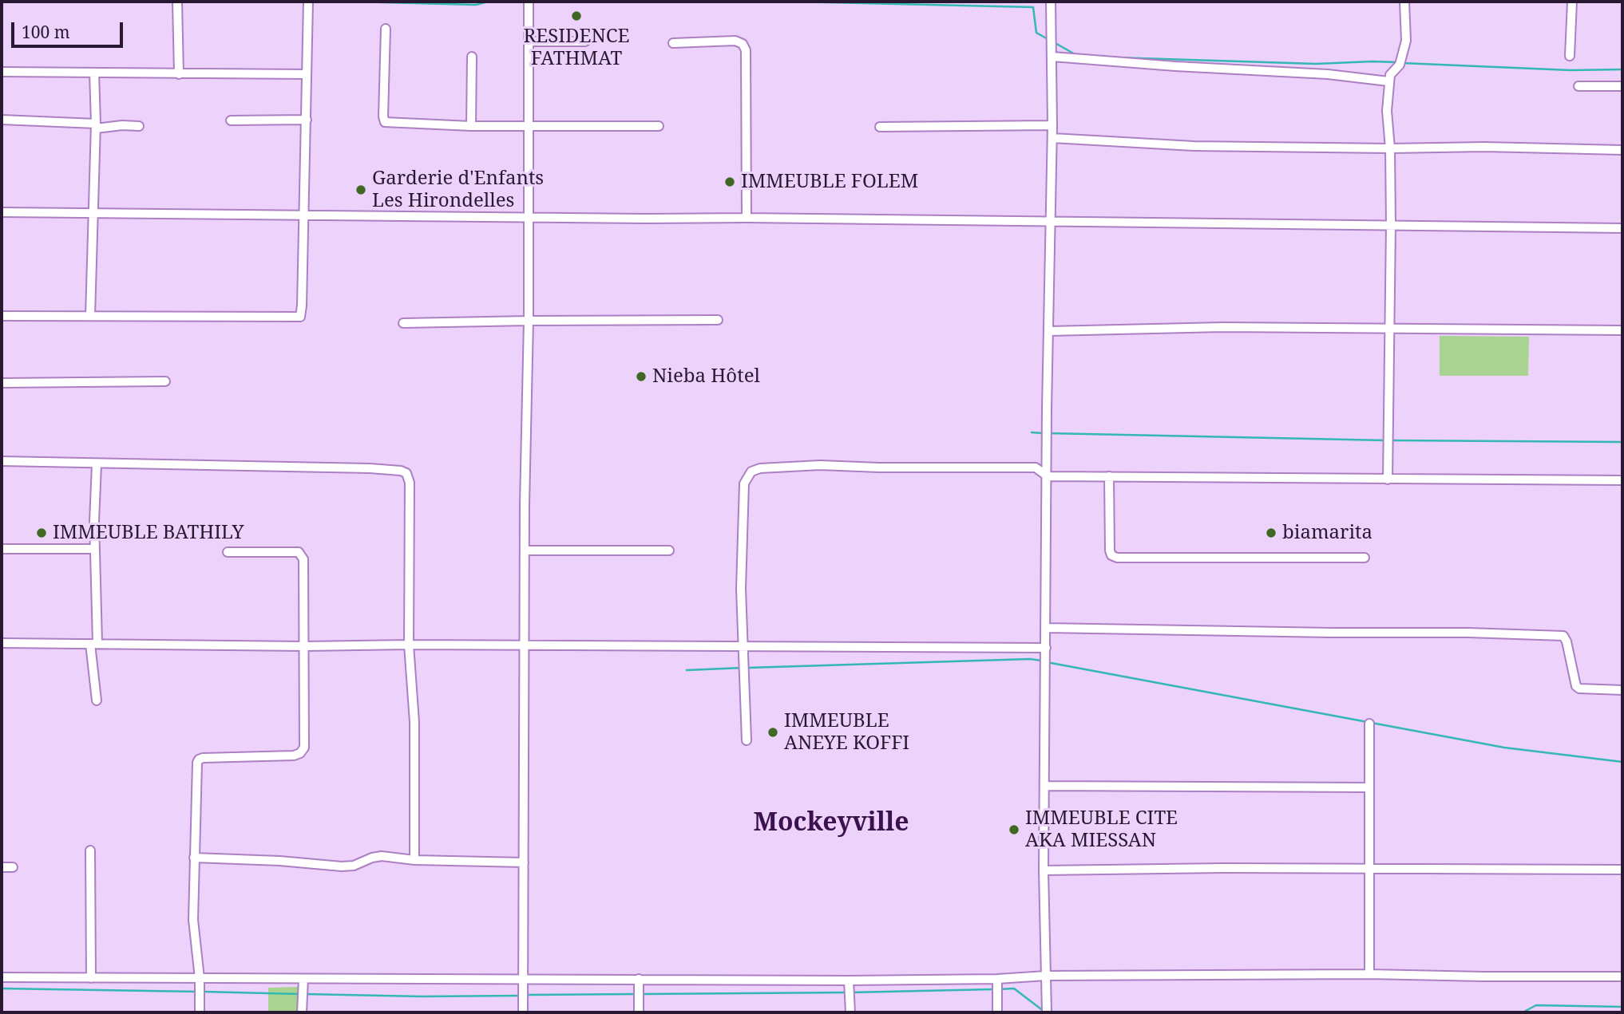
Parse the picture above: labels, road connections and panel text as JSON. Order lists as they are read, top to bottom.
{
  "districts": ["Mockeyville"],
  "places": [
    "RESIDENCE FATHMAT",
    "IMMEUBLE FOLEM",
    "Garderie d'Enfants Les Hirondelles",
    "Nieba Hôtel",
    "IMMEUBLE BATHILY",
    "biamarita",
    "IMMEUBLE ANEYE KOFFI",
    "IMMEUBLE CITE AKA MIESSAN"
  ],
  "scale_bar": "100 m"
}
